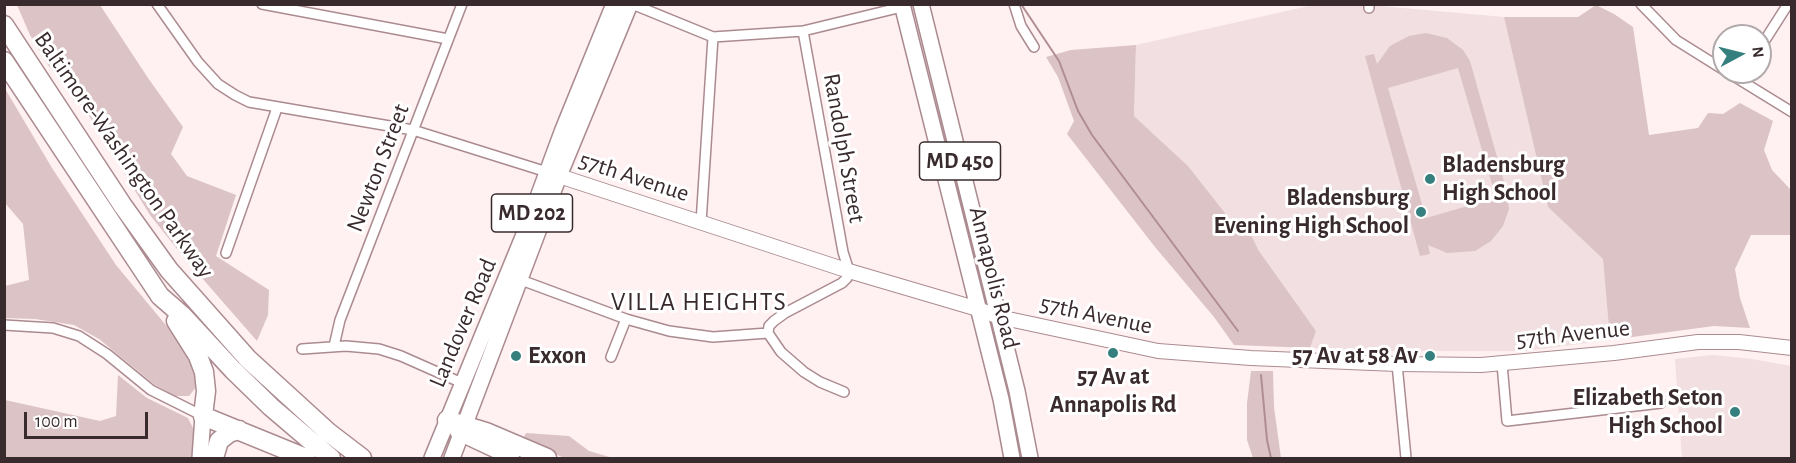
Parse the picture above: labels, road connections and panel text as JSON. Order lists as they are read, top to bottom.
{
  "streets": {
    "highway": ["Baltimore-Washington Parkway"],
    "main road": [
      "MD 450",
      "MD 202",
      "Annapolis Road",
      "Landover Road"
    ],
    "street": ["Randolph Street", "Newton Street", "57th Avenue"]
  },
  "crossings": [
    ["Randolph Street", "57th Avenue"],
    ["Newton Street", "57th Avenue"],
    ["57th Avenue", "Annapolis Road"],
    ["57th Avenue", "Landover Road"]
  ],
  "districts": ["VILLA HEIGHTS"],
  "places": [
    "Bladensburg High School",
    "Bladensburg Evening High School",
    "57 Av at Annapolis Rd",
    "Exxon",
    "57 Av at 58 Av",
    "Elizabeth Seton High School"
  ],
  "scale_bar": "100 m",
  "north": "right"
}
